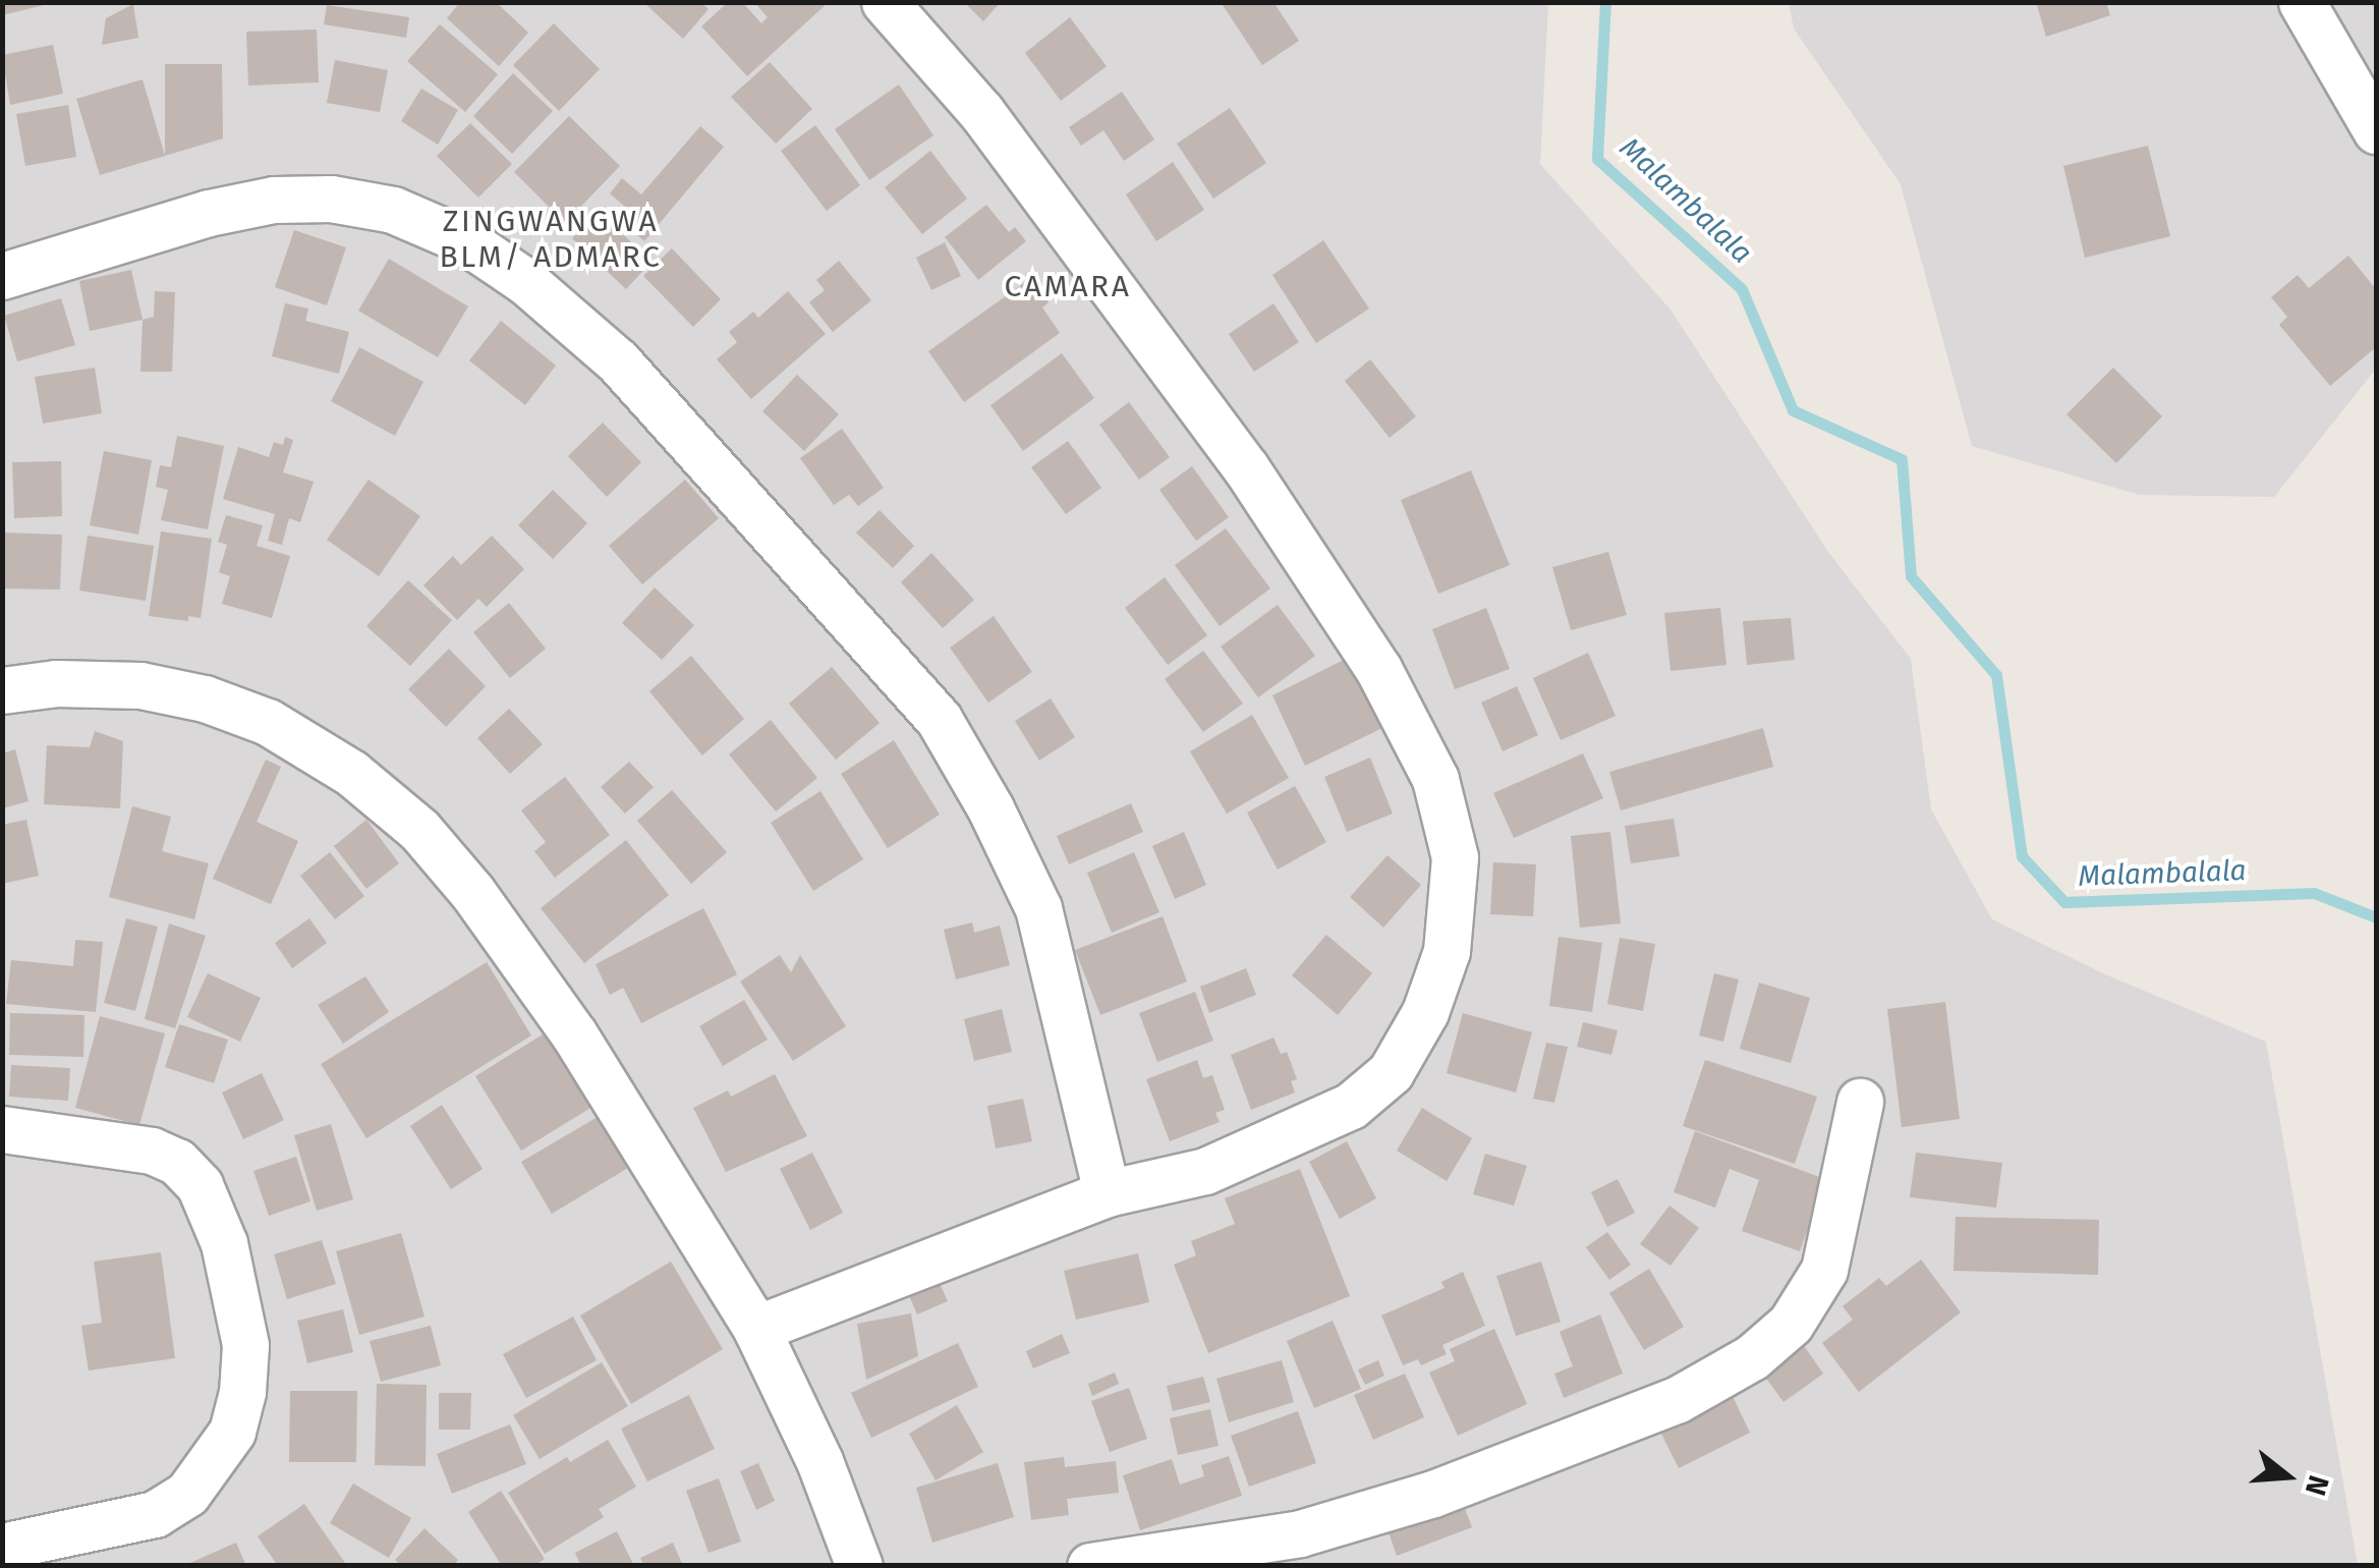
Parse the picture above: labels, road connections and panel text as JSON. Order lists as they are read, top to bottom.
{
  "districts": ["ZINGWANGWA BLM/ ADMARC", "CAMARA"],
  "water": ["Malambalala"],
  "north": "right"
}
